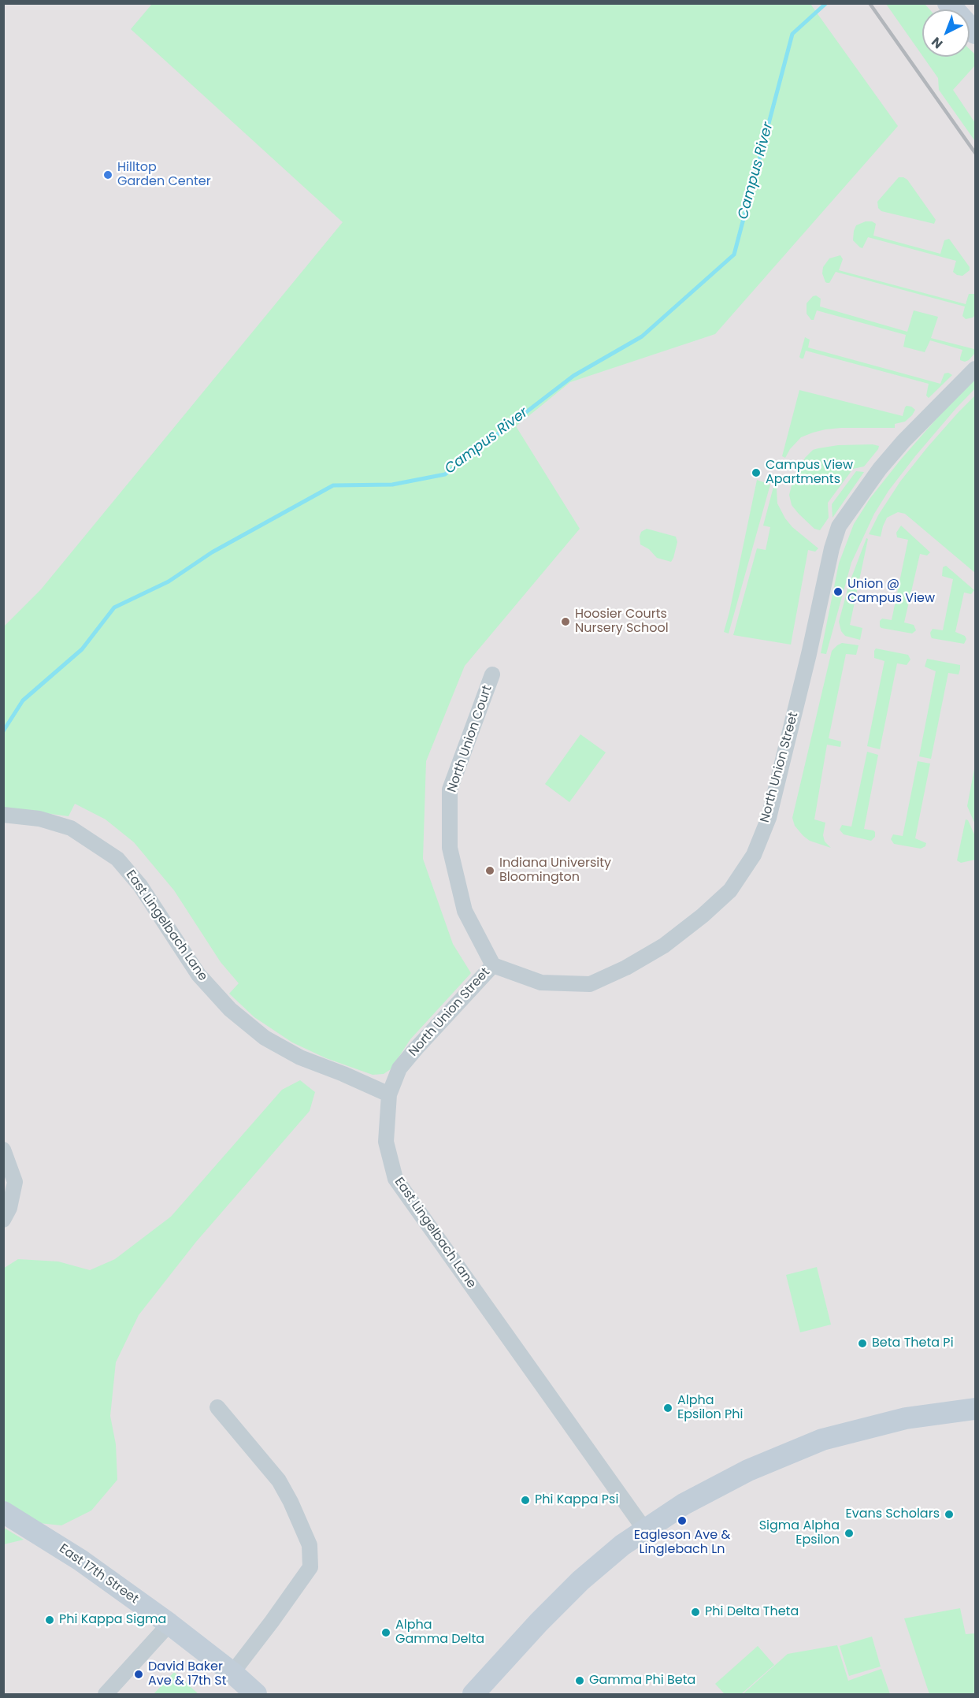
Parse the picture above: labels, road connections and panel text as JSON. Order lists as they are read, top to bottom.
{
  "streets": {
    "street": [
      "North Union Court",
      "North Union Street",
      "East Lingelbach Lane",
      "East 17th Street"
    ]
  },
  "crossings": [
    ["North Union Court", "North Union Street"],
    ["North Union Street", "East Lingelbach Lane"]
  ],
  "water": ["Campus River"],
  "places": [
    "Hilltop Garden Center",
    "Campus View Apartments",
    "Union @ Campus View",
    "Hoosier Courts Nursery School",
    "Indiana University Bloomington",
    "Beta Theta Pi",
    "Alpha Epsilon Phi",
    "Phi Kappa Psi",
    "Evans Scholars",
    "Eagleson Ave & Linglebach Ln",
    "Sigma Alpha Epsilon",
    "Phi Delta Theta",
    "Phi Kappa Sigma",
    "Alpha Gamma Delta",
    "David Baker Ave & 17th St",
    "Gamma Phi Beta"
  ],
  "north": "bottom left"
}
